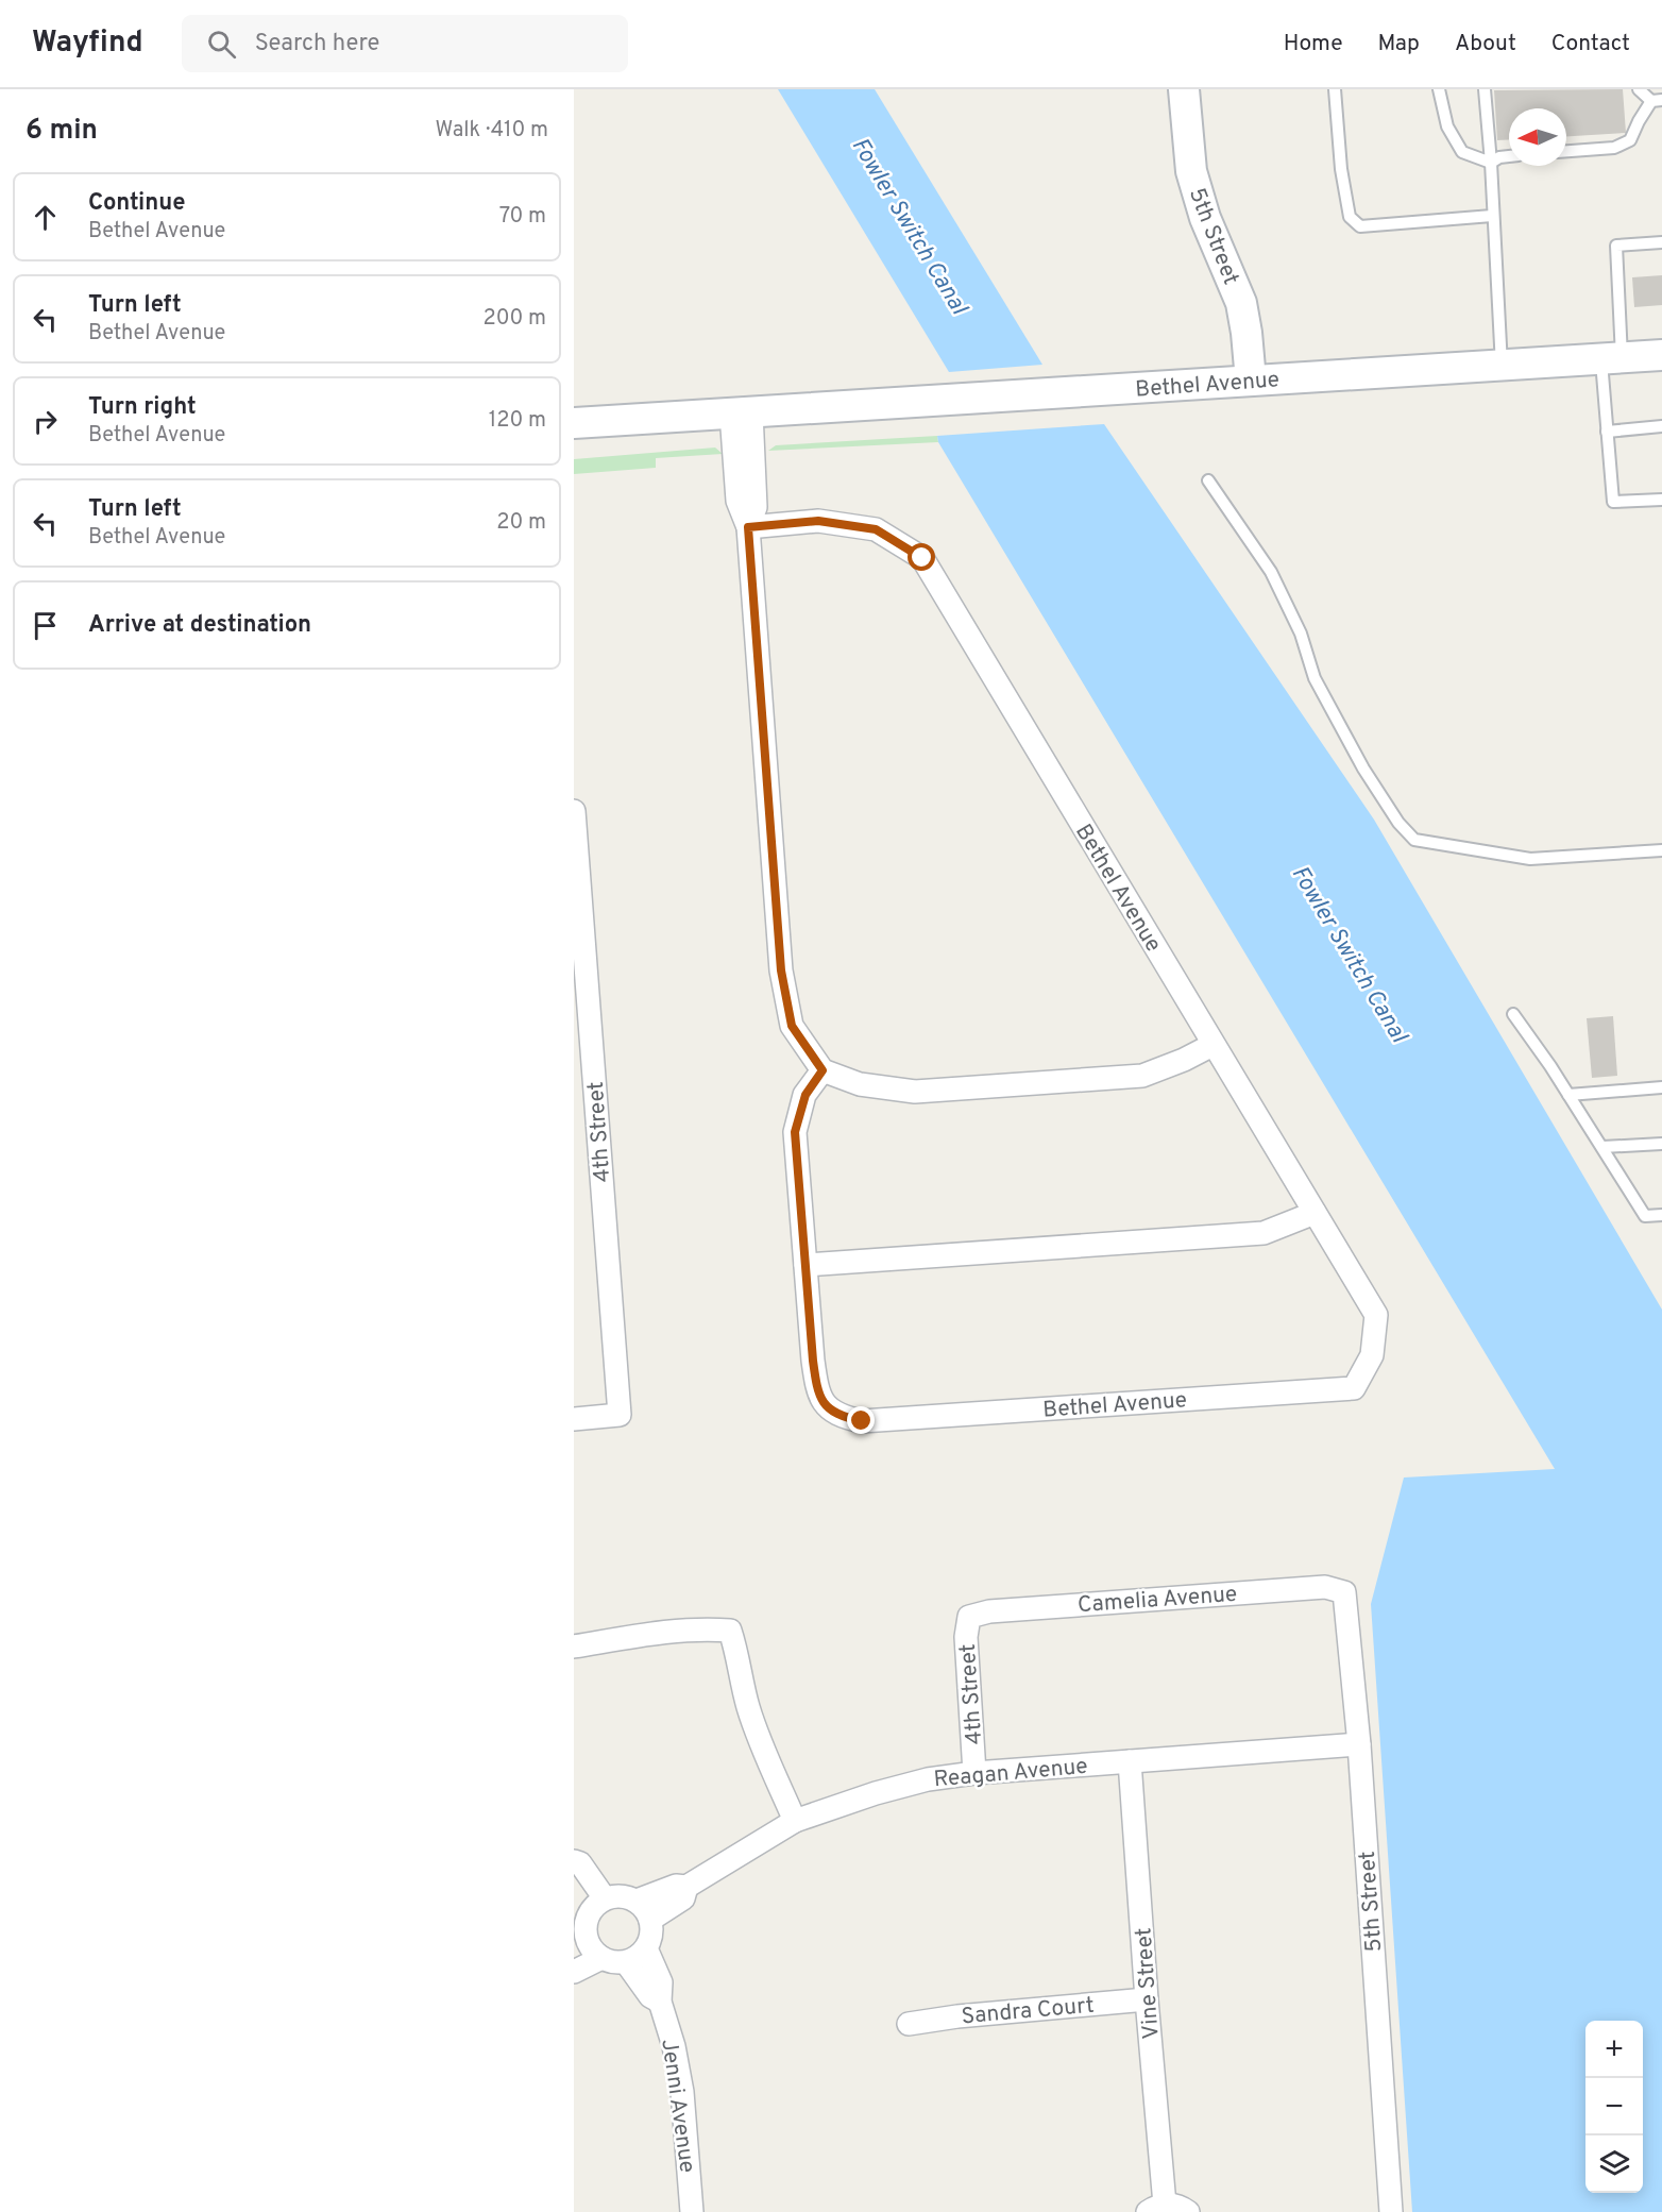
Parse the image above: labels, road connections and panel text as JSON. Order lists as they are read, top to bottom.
{
  "streets": {
    "main road": ["5th Street", "Bethel Avenue"],
    "street": [
      "4th Street",
      "Camelia Avenue",
      "Reagan Avenue",
      "Vine Street",
      "Sandra Court",
      "Jenni Avenue"
    ]
  },
  "crossings": [
    ["5th Street", "Bethel Avenue"],
    ["5th Street", "Camelia Avenue"],
    ["5th Street", "Reagan Avenue"],
    ["4th Street", "Camelia Avenue"],
    ["4th Street", "Reagan Avenue"],
    ["Reagan Avenue", "Vine Street"],
    ["Reagan Avenue", "Jenni Avenue"],
    ["Vine Street", "Sandra Court"]
  ],
  "water": ["Fowler Switch Canal"],
  "north": "left",
  "page": {
    "header": "Wayfind",
    "search": "Search here",
    "nav": [
      "Home",
      "Map",
      "About",
      "Contact"
    ],
    "heading": ["6 min", "Walk · 410 m"],
    "list": [
      ["Continue", "Bethel Avenue", "70 m"],
      ["Turn left", "Bethel Avenue", "200 m"],
      ["Turn right", "Bethel Avenue", "120 m"],
      ["Turn left", "Bethel Avenue", "20 m"],
      "Arrive at destination"
    ],
    "map_buttons": ["+", "−"]
  }
}
